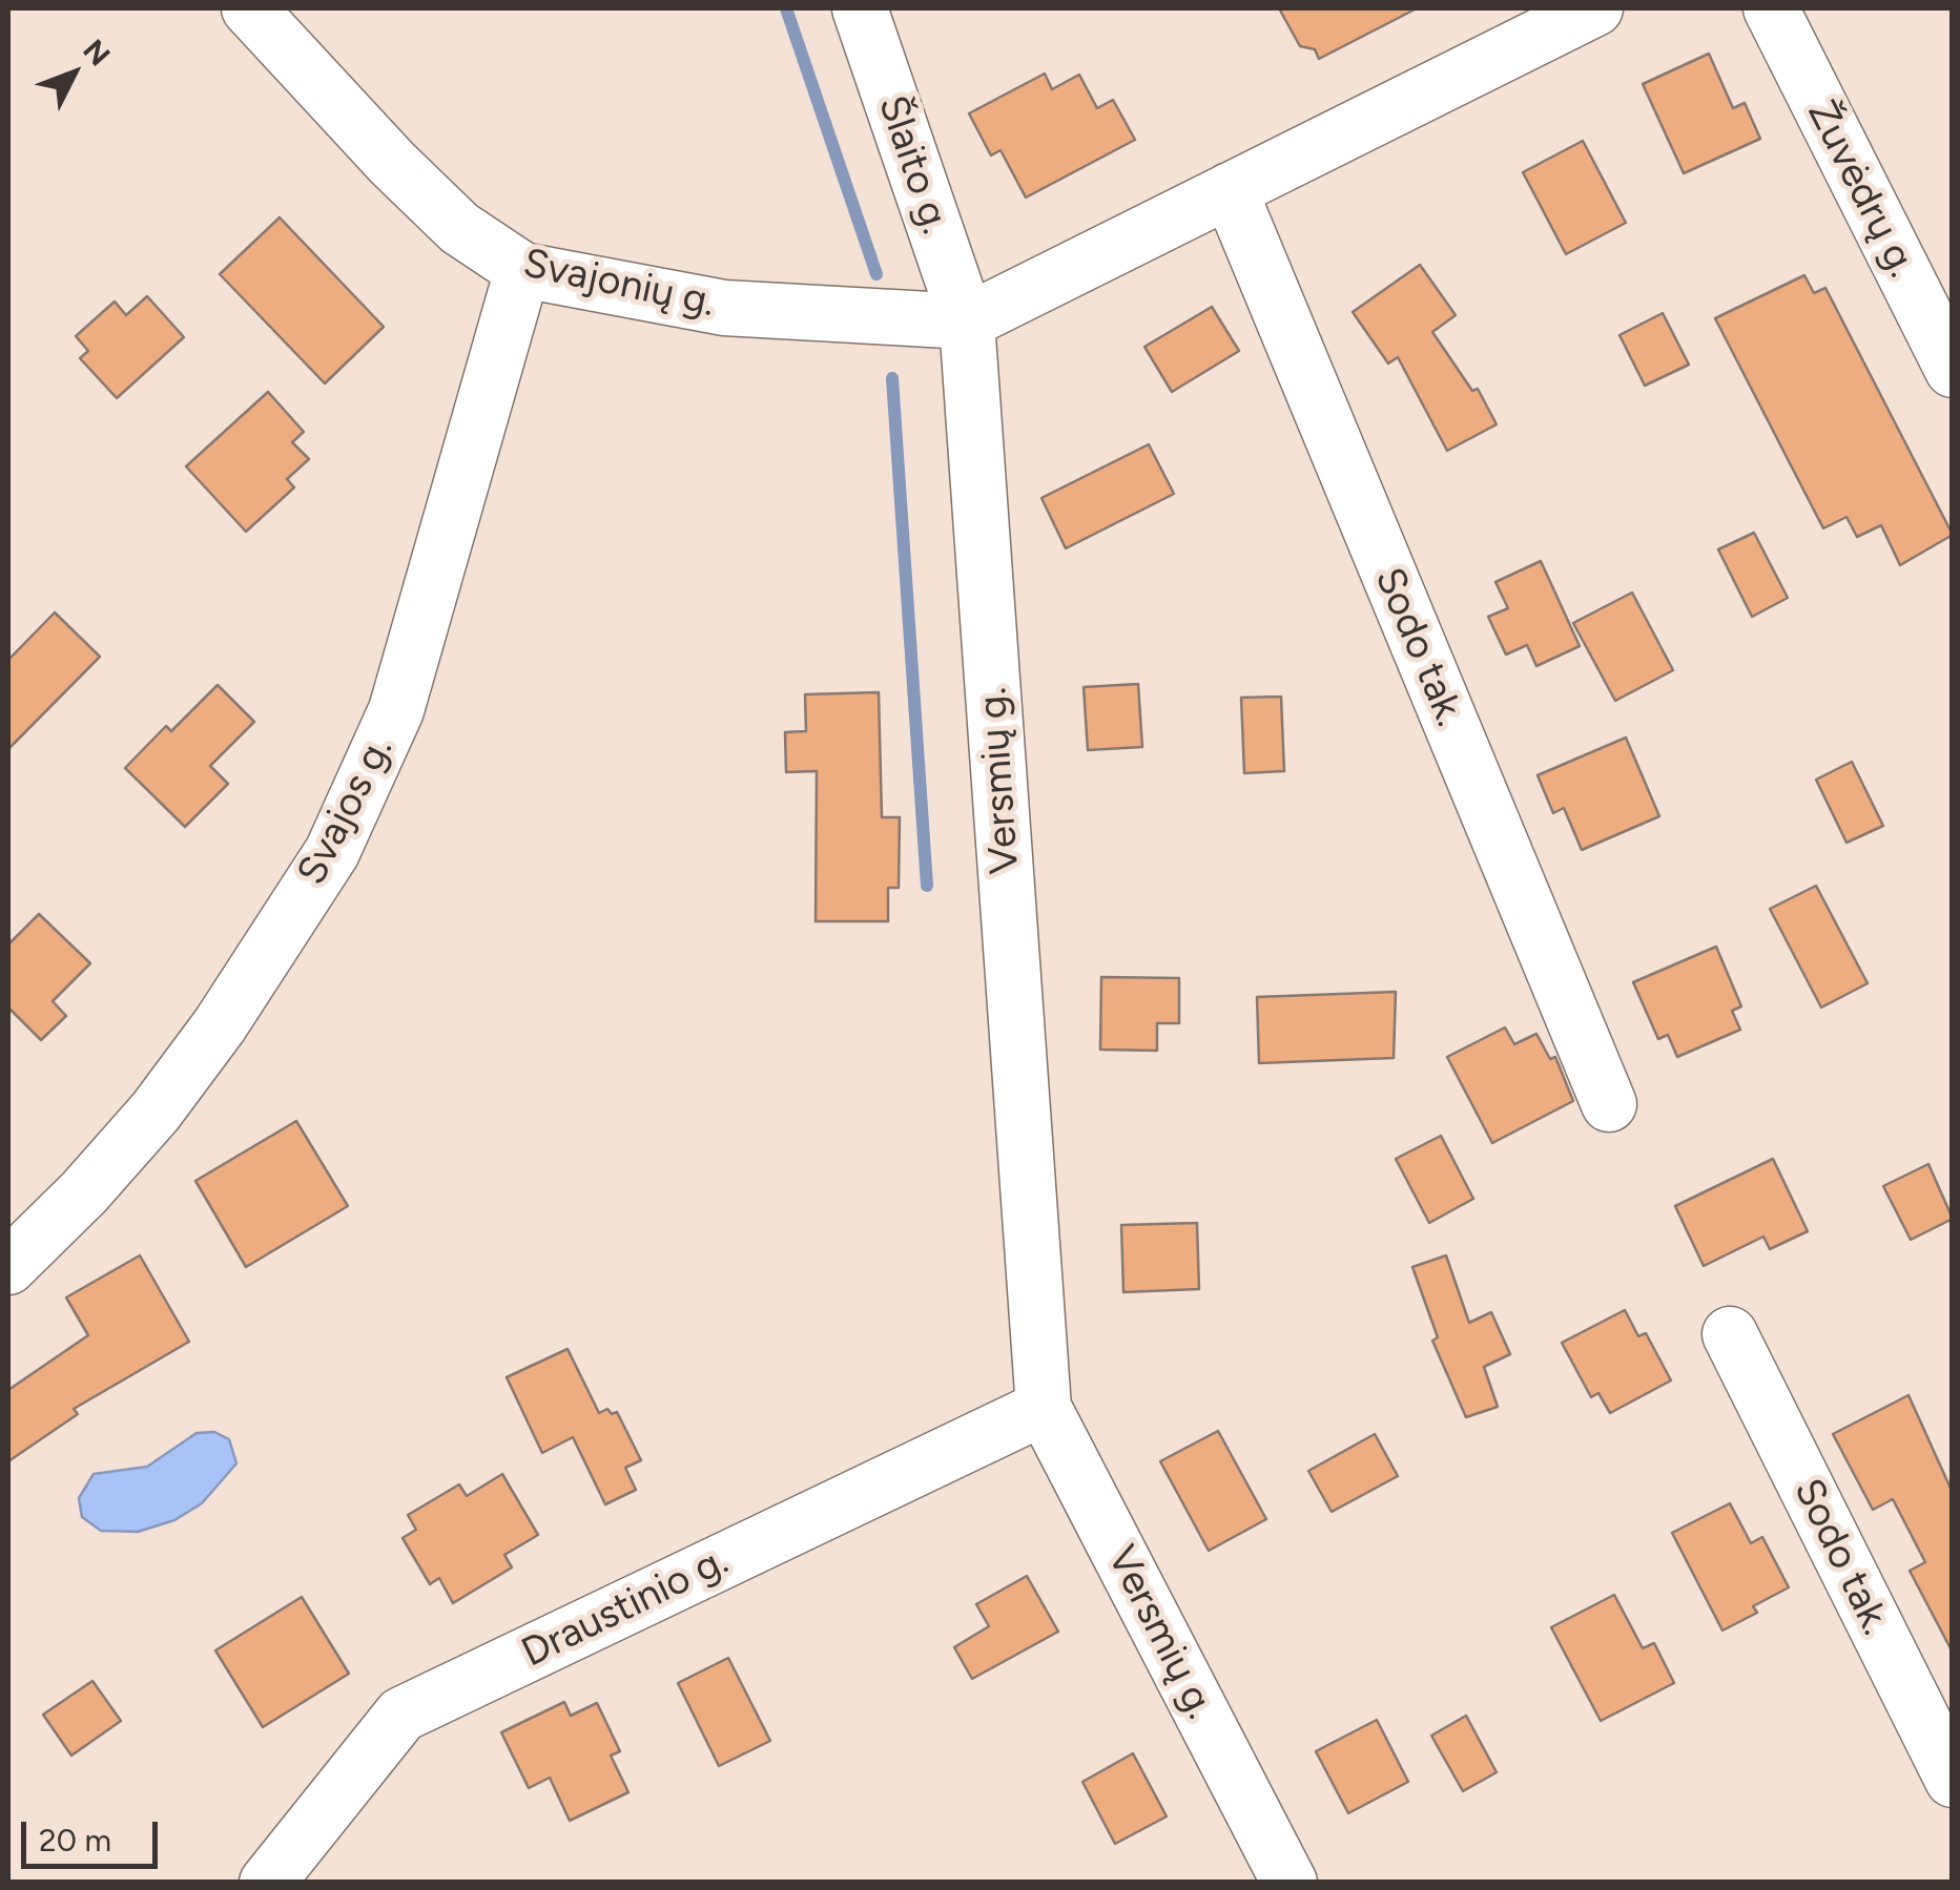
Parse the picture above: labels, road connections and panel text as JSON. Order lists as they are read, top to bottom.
{
  "streets": {
    "street": [
      "Šlaito g.",
      "Žuvėdrų g.",
      "Svajonių g.",
      "Sodo tak.",
      "Versmių g.",
      "Svajos g.",
      "Draustinio g."
    ]
  },
  "crossings": [
    ["Šlaito g.", "Svajonių g."],
    ["Šlaito g.", "Versmių g."],
    ["Svajonių g.", "Versmių g."],
    ["Svajonių g.", "Svajos g."],
    ["Versmių g.", "Draustinio g."]
  ],
  "scale_bar": "20 m",
  "north": "top right"
}
